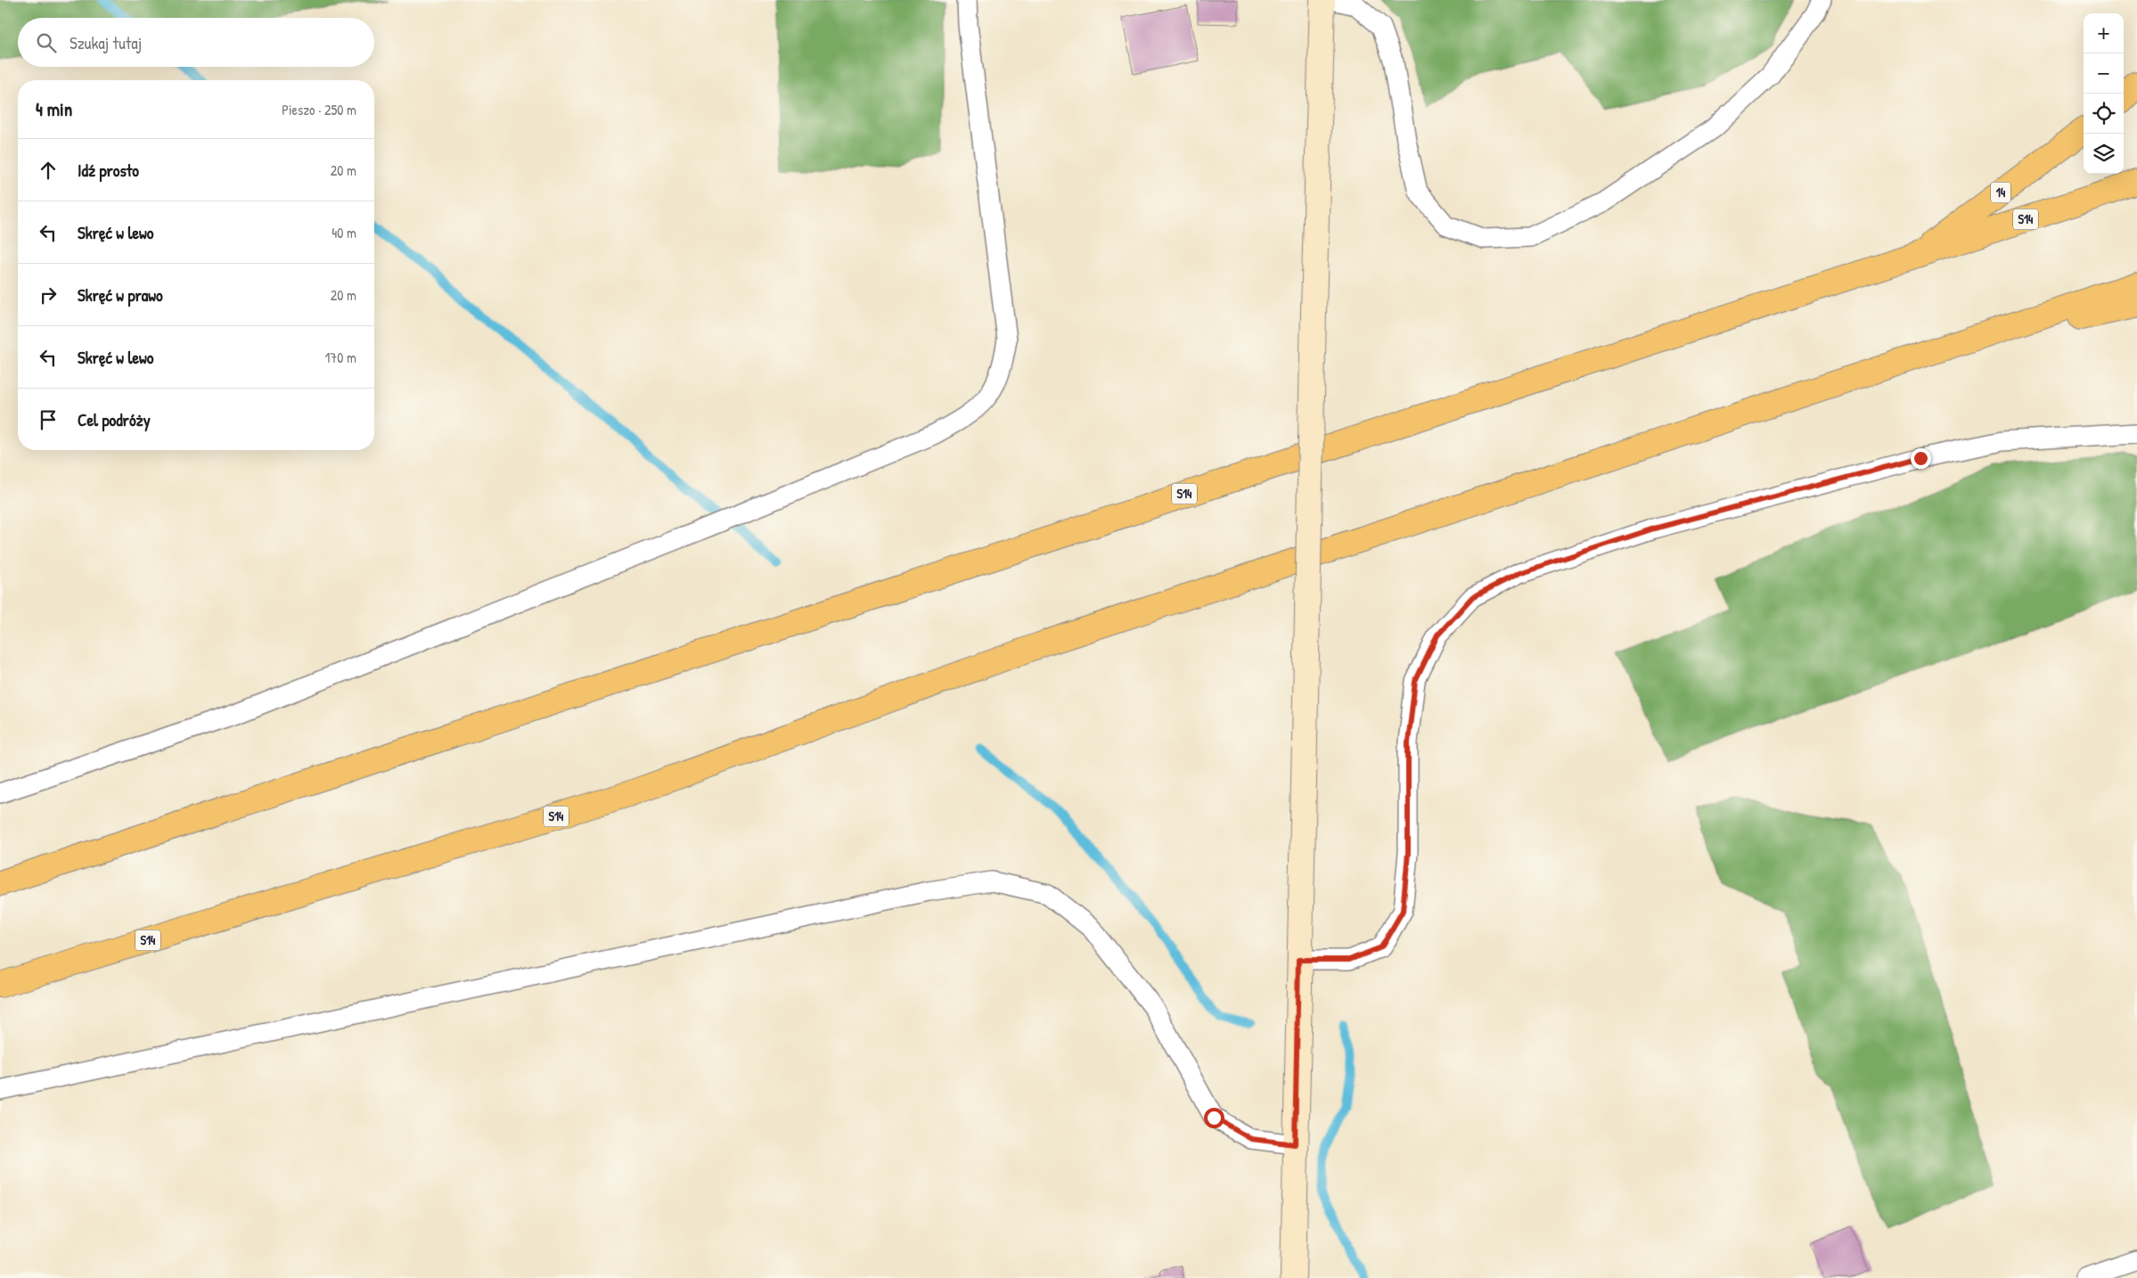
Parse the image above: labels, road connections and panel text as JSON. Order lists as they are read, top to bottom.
{
  "streets": {
    "highway": ["14", "S14"]
  },
  "crossings": [
    ["14", "S14"]
  ],
  "page": {
    "map_buttons": ["+", "−"],
    "search": "Szukaj tutaj",
    "heading": ["4 min", "Pieszo · 250 m"],
    "list": [
      ["Idź prosto", "20 m"],
      ["Skręć w lewo", "40 m"],
      ["Skręć w prawo", "20 m"],
      ["Skręć w lewo", "170 m"],
      "Cel podróży"
    ]
  }
}
